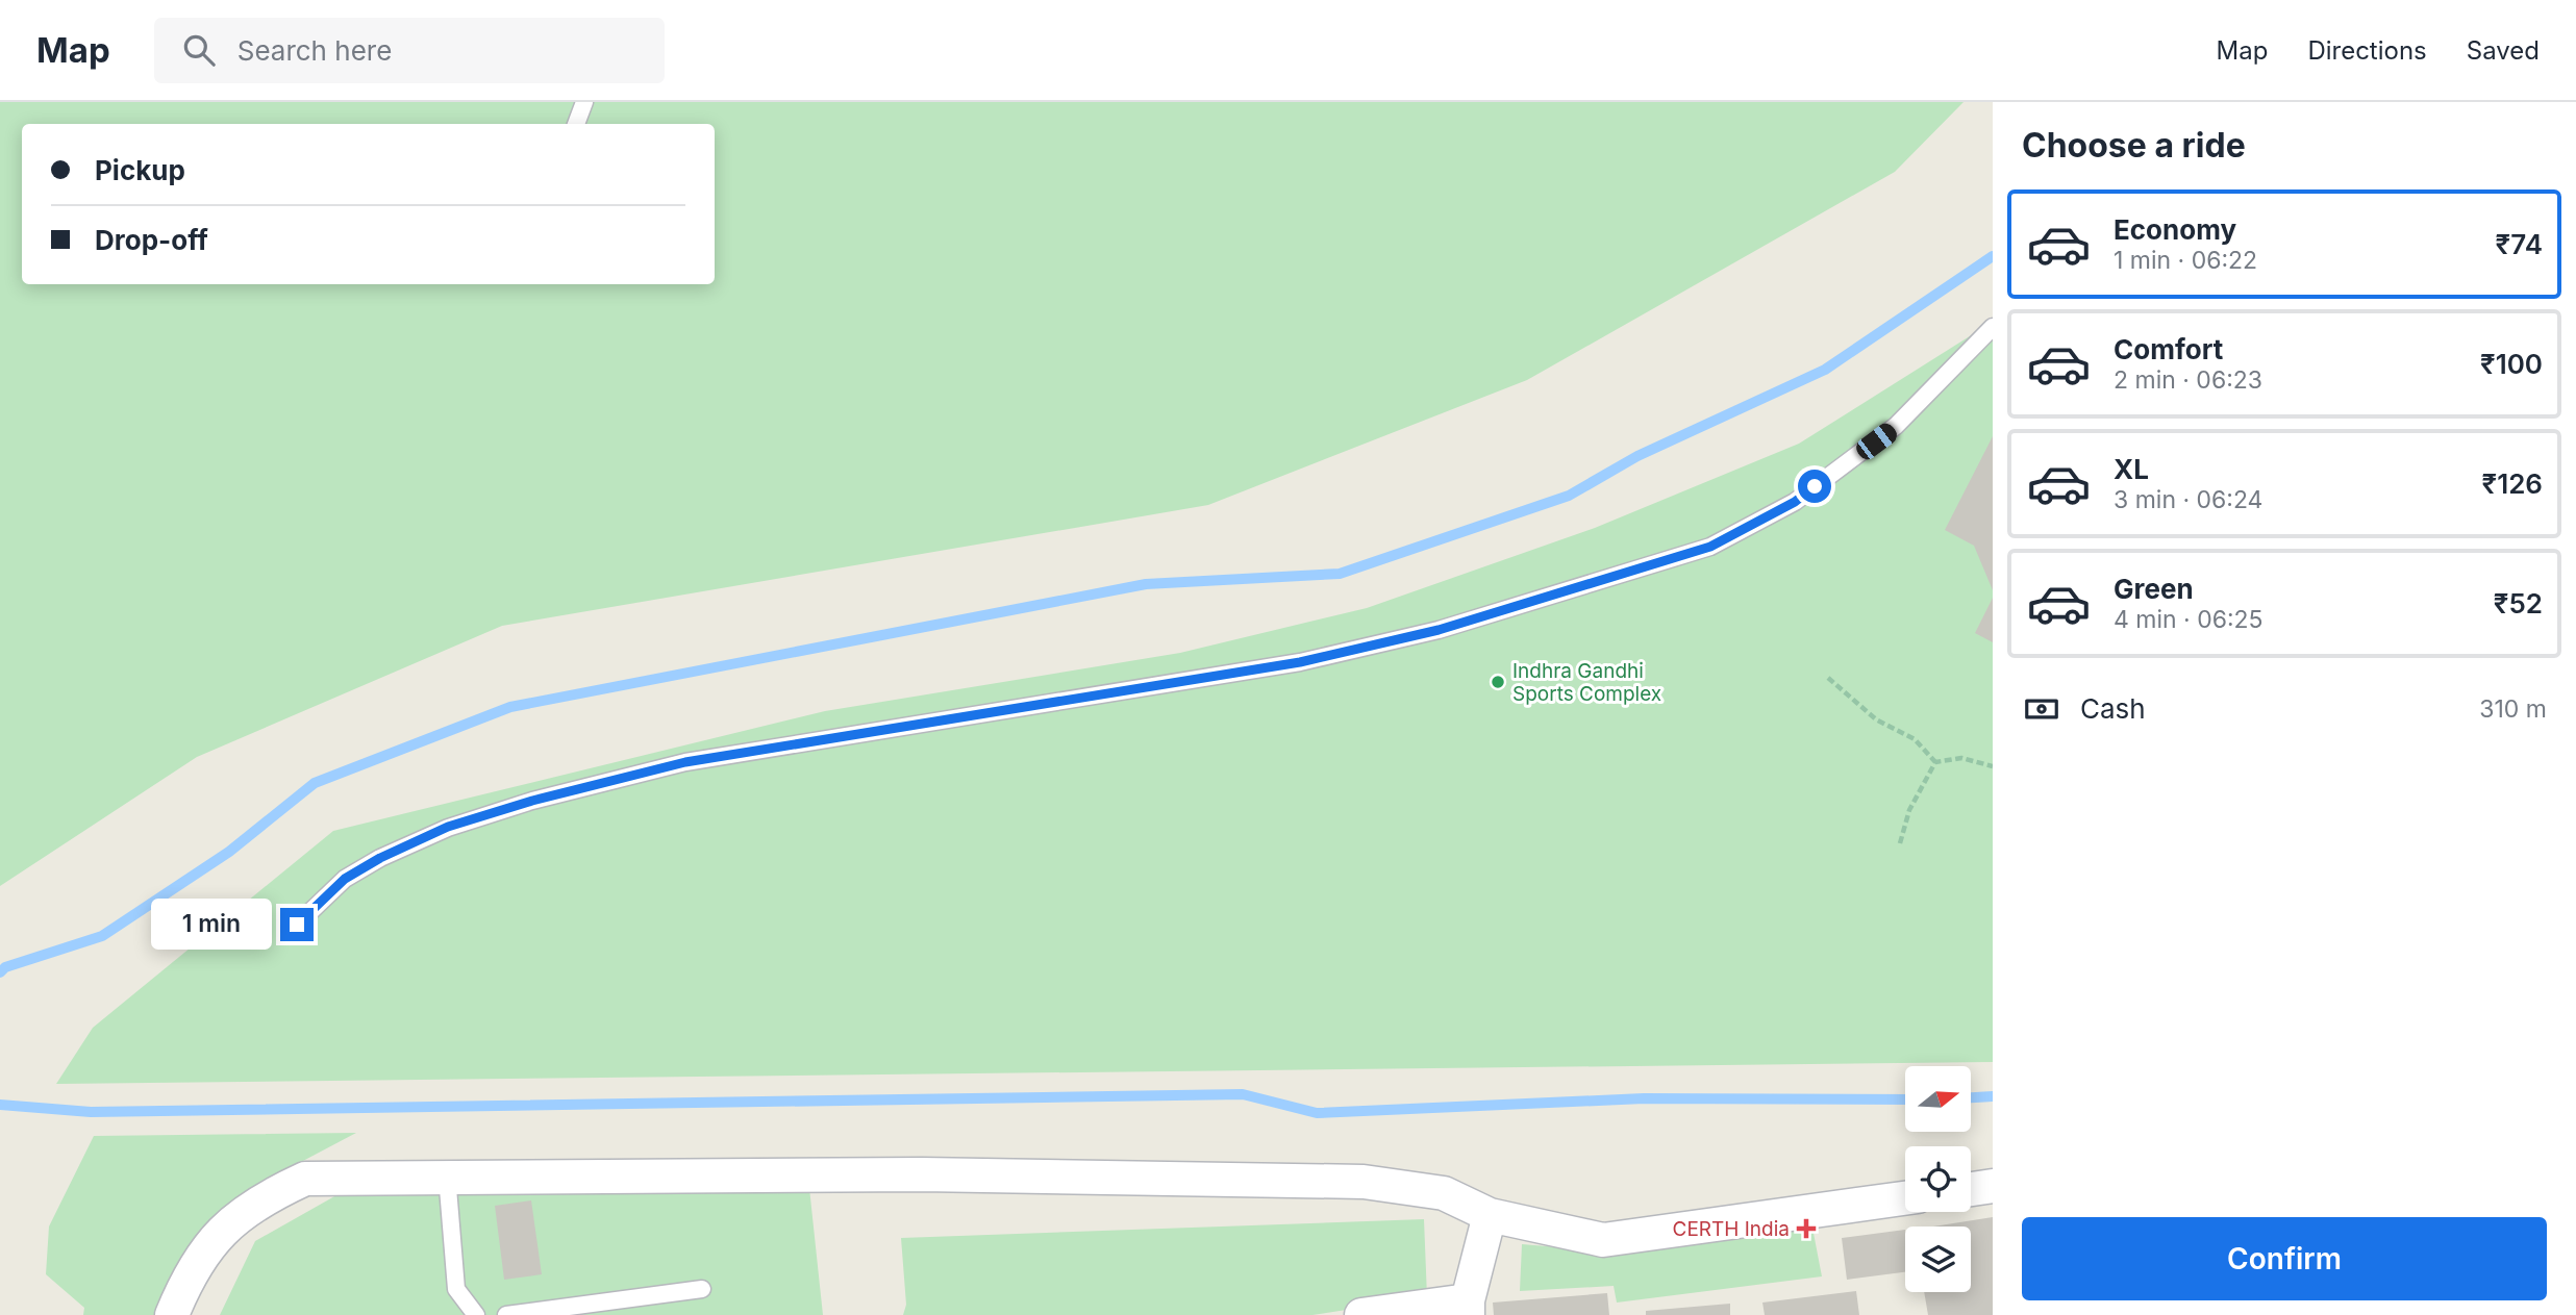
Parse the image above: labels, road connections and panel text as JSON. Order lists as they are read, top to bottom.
{
  "places": {
    "other": ["Indhra Gandhi Sports Complex"],
    "health": ["CERTH India"]
  },
  "north": "right",
  "page": {
    "header": "Map",
    "search": "Search here",
    "nav": ["Map", "Directions", "Saved"],
    "heading": "Choose a ride",
    "banner": ["Pickup", "Drop-off"],
    "list": [
      {
        "name": "Economy",
        "note": "1 min · 06:22",
        "value": "₹74"
      },
      {
        "name": "Comfort",
        "note": "2 min · 06:23",
        "value": "₹100"
      },
      {
        "name": "XL",
        "note": "3 min · 06:24",
        "value": "₹126"
      },
      {
        "name": "Green",
        "note": "4 min · 06:25",
        "value": "₹52"
      }
    ],
    "pay": ["Cash", "310 m"],
    "bubble": "1 min",
    "buttons": "Confirm"
  }
}
